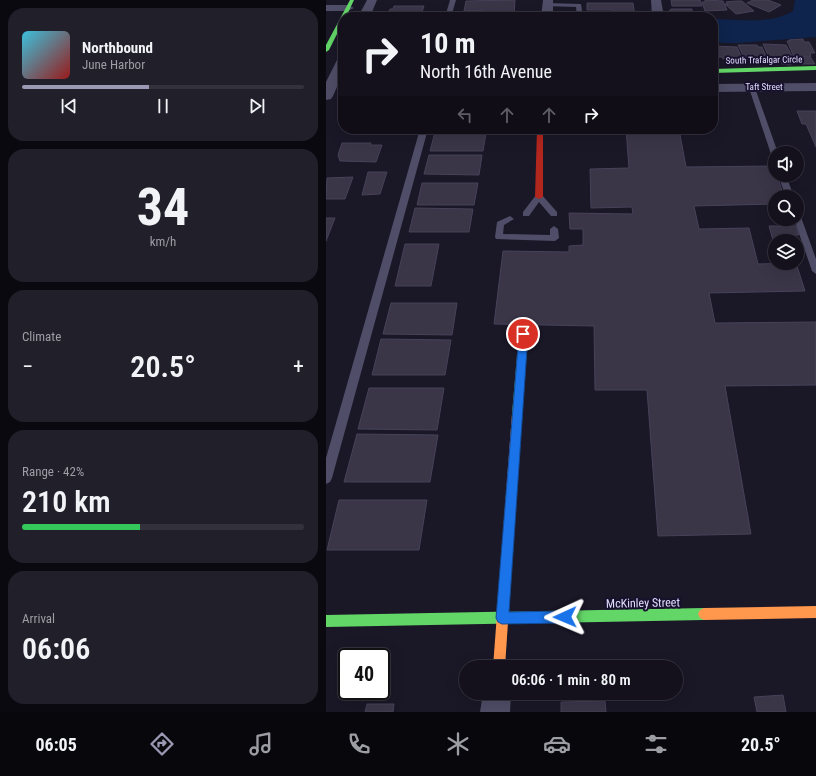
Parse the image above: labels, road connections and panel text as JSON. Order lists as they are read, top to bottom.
{
  "streets": {
    "street": ["South Trafalgar Circle", "Taft Street", "McKinley Street"]
  },
  "page": {
    "turn": ["10 m", "North 16th Avenue"],
    "song": ["Northbound", "June Harbor"],
    "tile": [
      ["34", "km/h"],
      "Climate",
      ["Range · 42%", "210 km"],
      ["Arrival", "06:06"]
    ],
    "heat": ["−", "20.5°", "+"],
    "limit": "40",
    "trip": "06:06 · 1 min · 80 m",
    "tabs": ["06:05", "20.5°"]
  }
}
